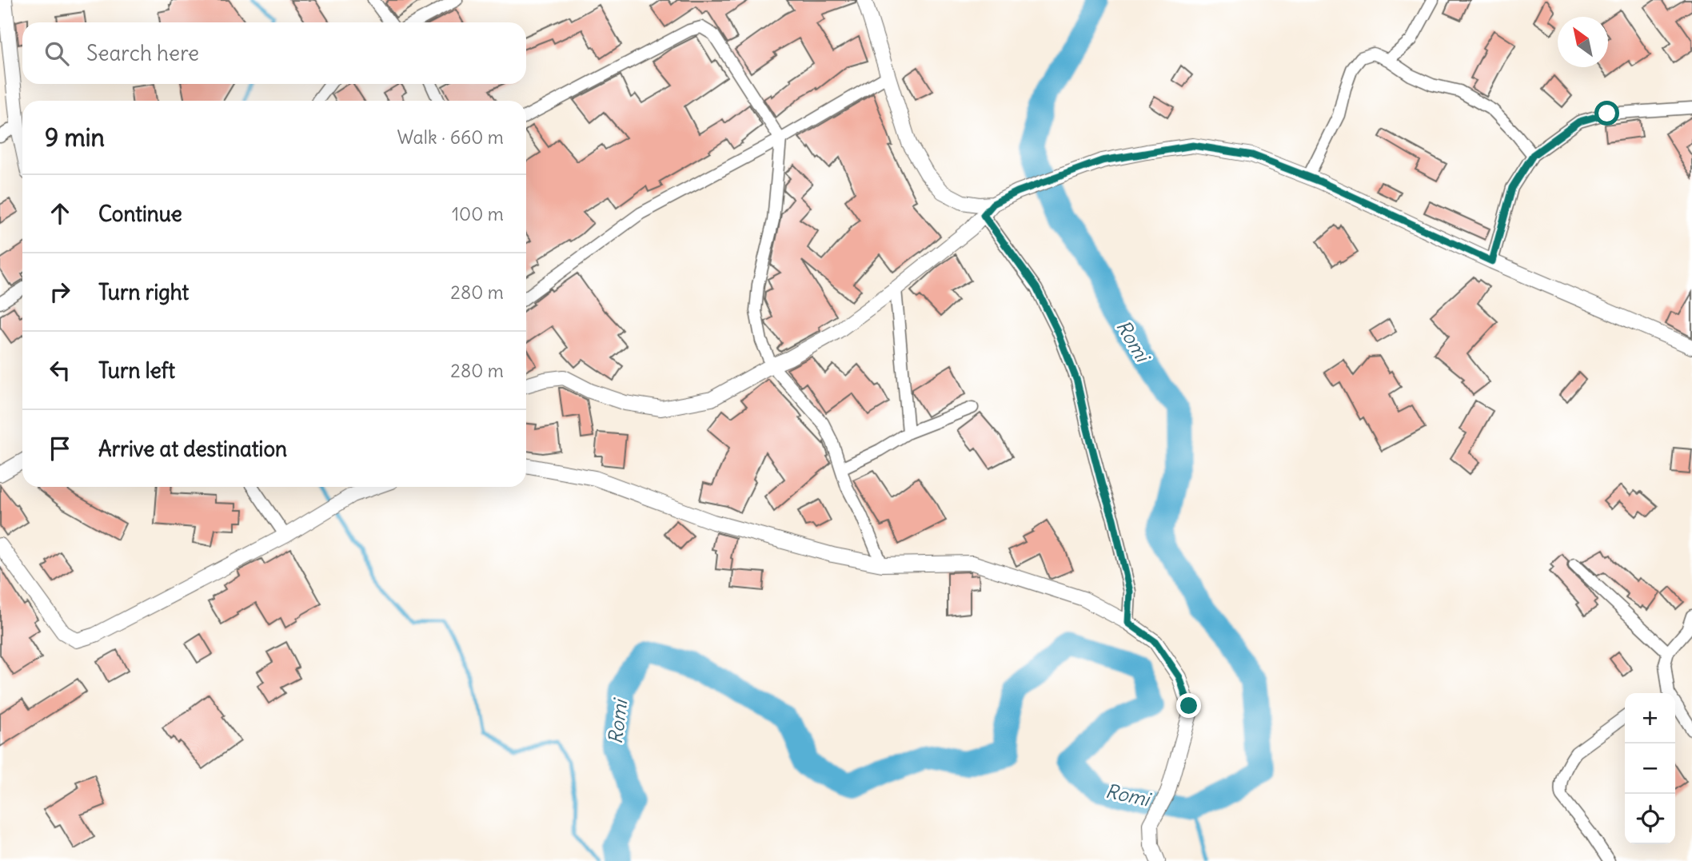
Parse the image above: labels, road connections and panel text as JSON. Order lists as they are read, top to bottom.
{
  "water": ["Romi"],
  "north": "top left",
  "page": {
    "search": "Search here",
    "heading": ["9 min", "Walk · 660 m"],
    "list": [
      ["Continue", "100 m"],
      ["Turn right", "280 m"],
      ["Turn left", "280 m"],
      "Arrive at destination"
    ],
    "map_buttons": ["+", "−"]
  }
}
